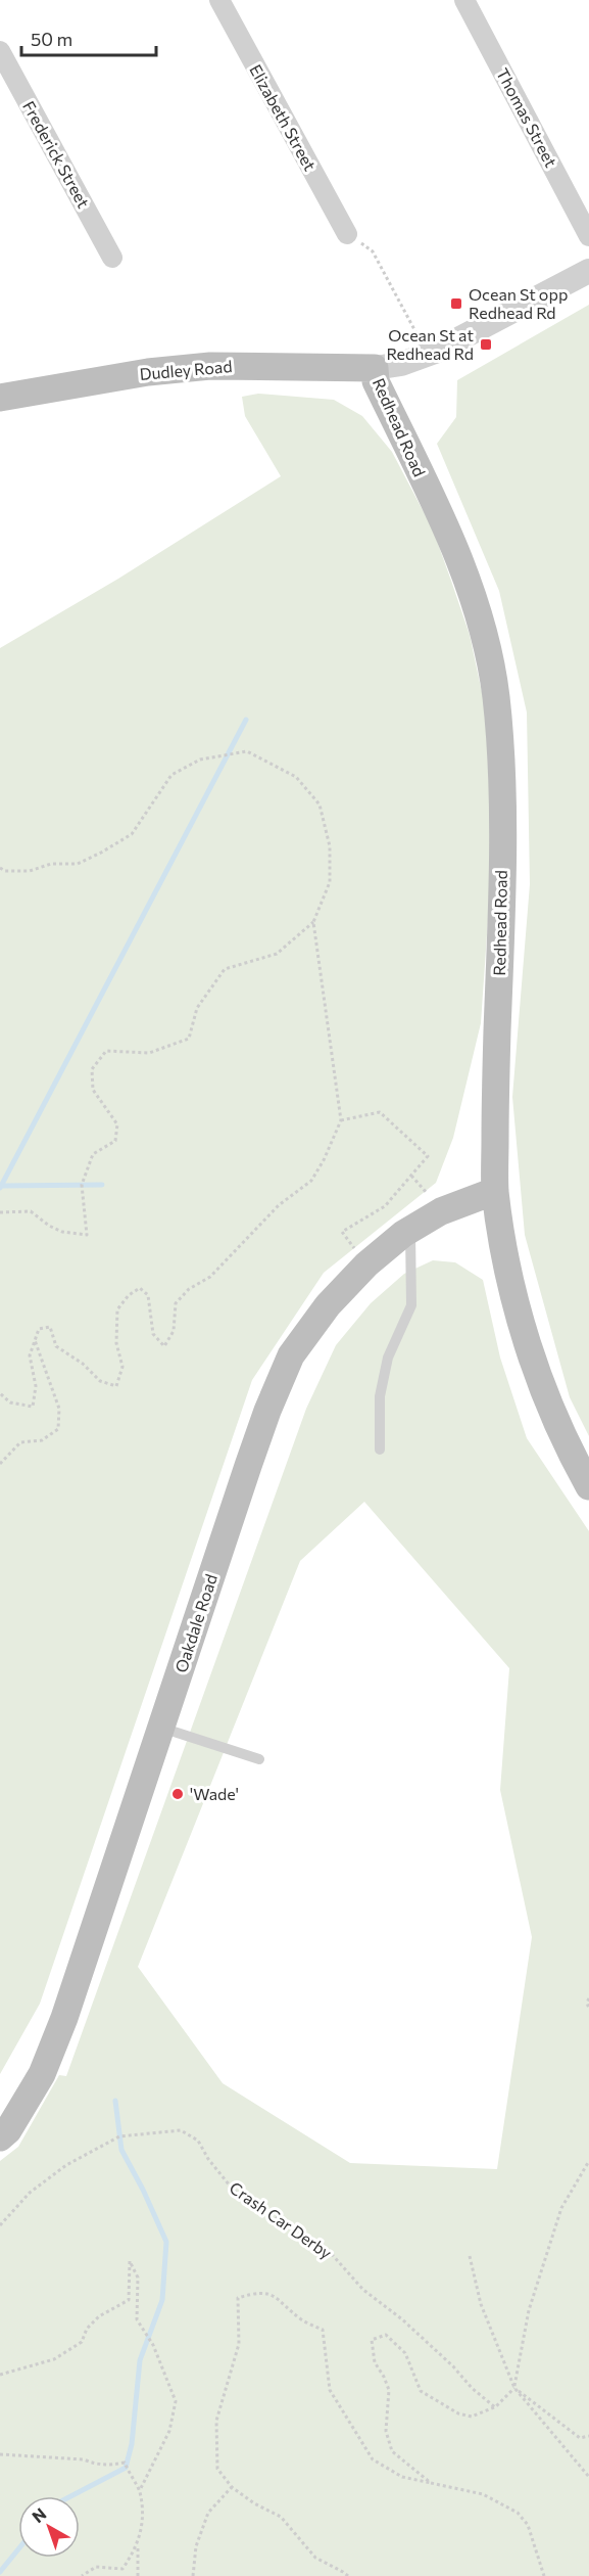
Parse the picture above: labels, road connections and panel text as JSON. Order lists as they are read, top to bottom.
{
  "streets": {
    "main road": ["Dudley Road", "Redhead Road", "Oakdale Road"],
    "street": ["Elizabeth Street", "Thomas Street", "Frederick Street"],
    "path": ["Crash Car Derby"]
  },
  "crossings": [
    ["Dudley Road", "Redhead Road"],
    ["Redhead Road", "Oakdale Road"]
  ],
  "places": {
    "transit": ["Ocean St opp Redhead Rd", "Ocean St at Redhead Rd"],
    "other": ["'Wade'"]
  },
  "scale_bar": "50 m",
  "north": "top left"
}
